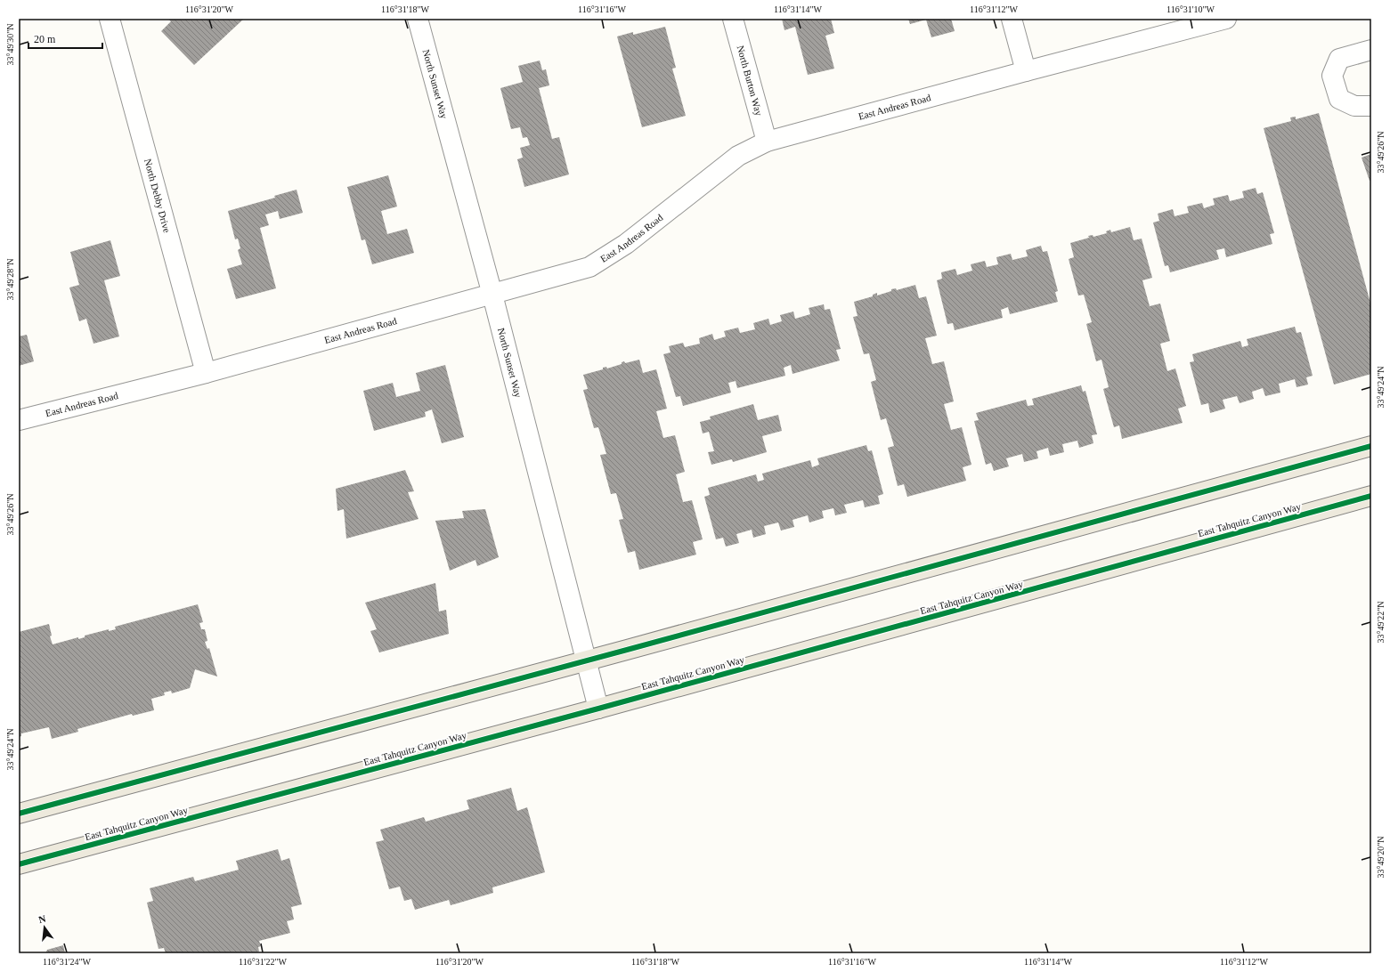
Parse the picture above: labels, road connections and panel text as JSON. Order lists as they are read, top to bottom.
{
  "streets": {
    "main road": ["East Tahquitz Canyon Way"],
    "street": [
      "North Burton Way",
      "North Sunset Way",
      "East Andreas Road",
      "North Debby Drive"
    ]
  },
  "crossings": [
    ["North Burton Way", "East Andreas Road"],
    ["North Sunset Way", "East Andreas Road"],
    ["North Sunset Way", "East Tahquitz Canyon Way"],
    ["East Andreas Road", "North Debby Drive"]
  ],
  "scale_bar": "20 m",
  "north": "top",
  "coordinates": [
    "116°31'20\"W",
    "116°31'18\"W",
    "116°31'16\"W",
    "116°31'14\"W",
    "116°31'12\"W",
    "116°31'10\"W",
    "33°49'30\"N",
    "33°49'26\"N",
    "33°49'28\"N",
    "33°49'24\"N",
    "33°49'22\"N",
    "33°49'20\"N",
    "116°31'24\"W",
    "116°31'22\"W"
  ]
}
